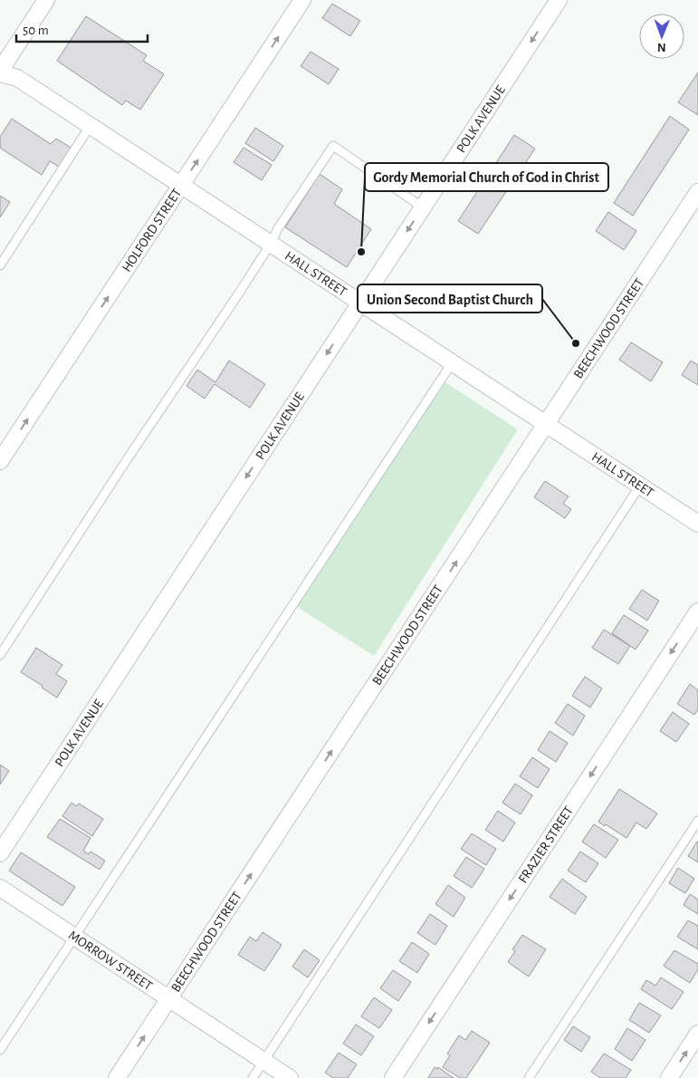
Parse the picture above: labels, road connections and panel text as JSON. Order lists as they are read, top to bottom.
{
  "streets": {
    "street": [
      "POLK AVENUE",
      "HOLFORD STREET",
      "HALL STREET",
      "BEECHWOOD STREET",
      "FRAZIER STREET",
      "MORROW STREET"
    ]
  },
  "crossings": [
    ["POLK AVENUE", "HALL STREET"],
    ["HOLFORD STREET", "HALL STREET"],
    ["HALL STREET", "BEECHWOOD STREET"],
    ["BEECHWOOD STREET", "MORROW STREET"]
  ],
  "one_way": [
    "POLK AVENUE",
    "HOLFORD STREET",
    "BEECHWOOD STREET",
    "FRAZIER STREET"
  ],
  "places": ["Gordy Memorial Church of God in Christ", "Union Second Baptist Church"],
  "scale_bar": "50 m",
  "north": "bottom"
}
